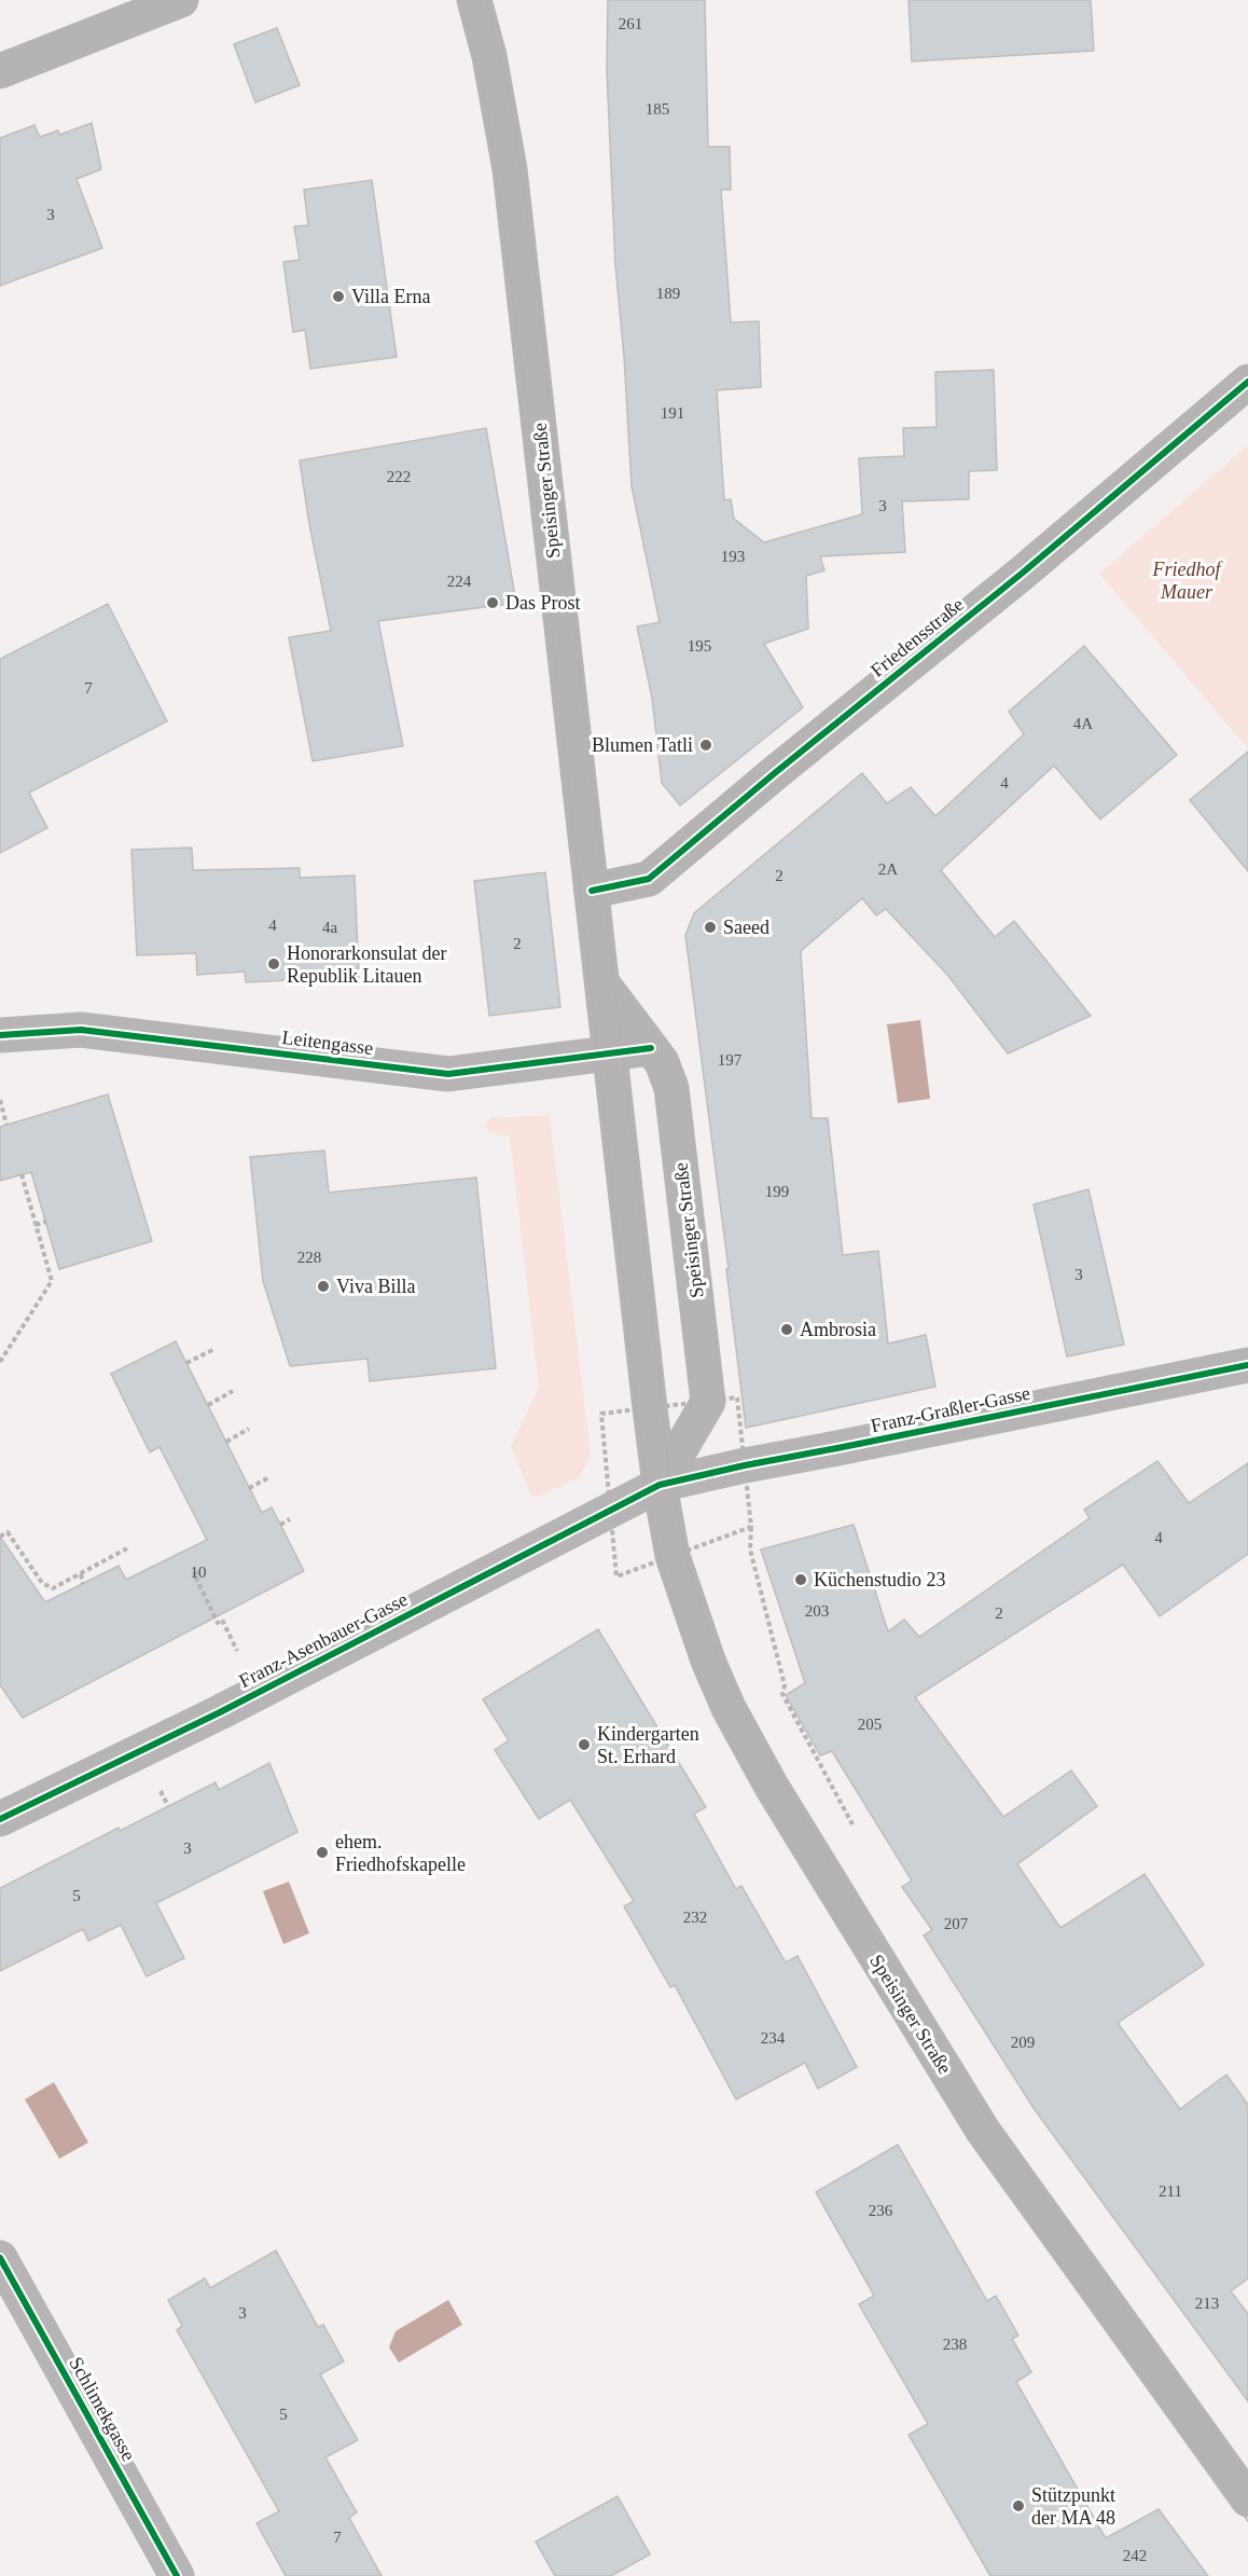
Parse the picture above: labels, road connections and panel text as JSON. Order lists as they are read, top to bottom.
{
  "streets": {
    "main road": ["Speisinger Straße", "Friedensstraße"],
    "street": [
      "Leitengasse",
      "Franz-Graßler-Gasse",
      "Franz-Asenbauer-Gasse",
      "Schlimekgasse"
    ]
  },
  "crossings": [
    ["Speisinger Straße", "Friedensstraße"],
    ["Speisinger Straße", "Leitengasse"],
    ["Speisinger Straße", "Franz-Graßler-Gasse"],
    ["Speisinger Straße", "Franz-Asenbauer-Gasse"],
    ["Franz-Graßler-Gasse", "Franz-Asenbauer-Gasse"]
  ],
  "parks": ["Friedhof Mauer"],
  "places": [
    "Villa Erna",
    "Das Prost",
    "Blumen Tatli",
    "Saeed",
    "Honorarkonsulat der Republik Litauen",
    "Viva Billa",
    "Ambrosia",
    "Küchenstudio 23",
    "Kindergarten St. Erhard",
    "ehem. Friedhofskapelle",
    "Stützpunkt der MA 48"
  ],
  "house_numbers": [
    "261",
    "185",
    "3",
    "189",
    "191",
    "222",
    "3",
    "193",
    "224",
    "195",
    "7",
    "4A",
    "4",
    "2A",
    "2",
    "4",
    "4a",
    "2",
    "197",
    "199",
    "228",
    "3",
    "4",
    "10",
    "203",
    "2",
    "205",
    "3",
    "5",
    "232",
    "207",
    "234",
    "209",
    "211",
    "236",
    "213",
    "3",
    "238",
    "5",
    "7",
    "242"
  ]
}
